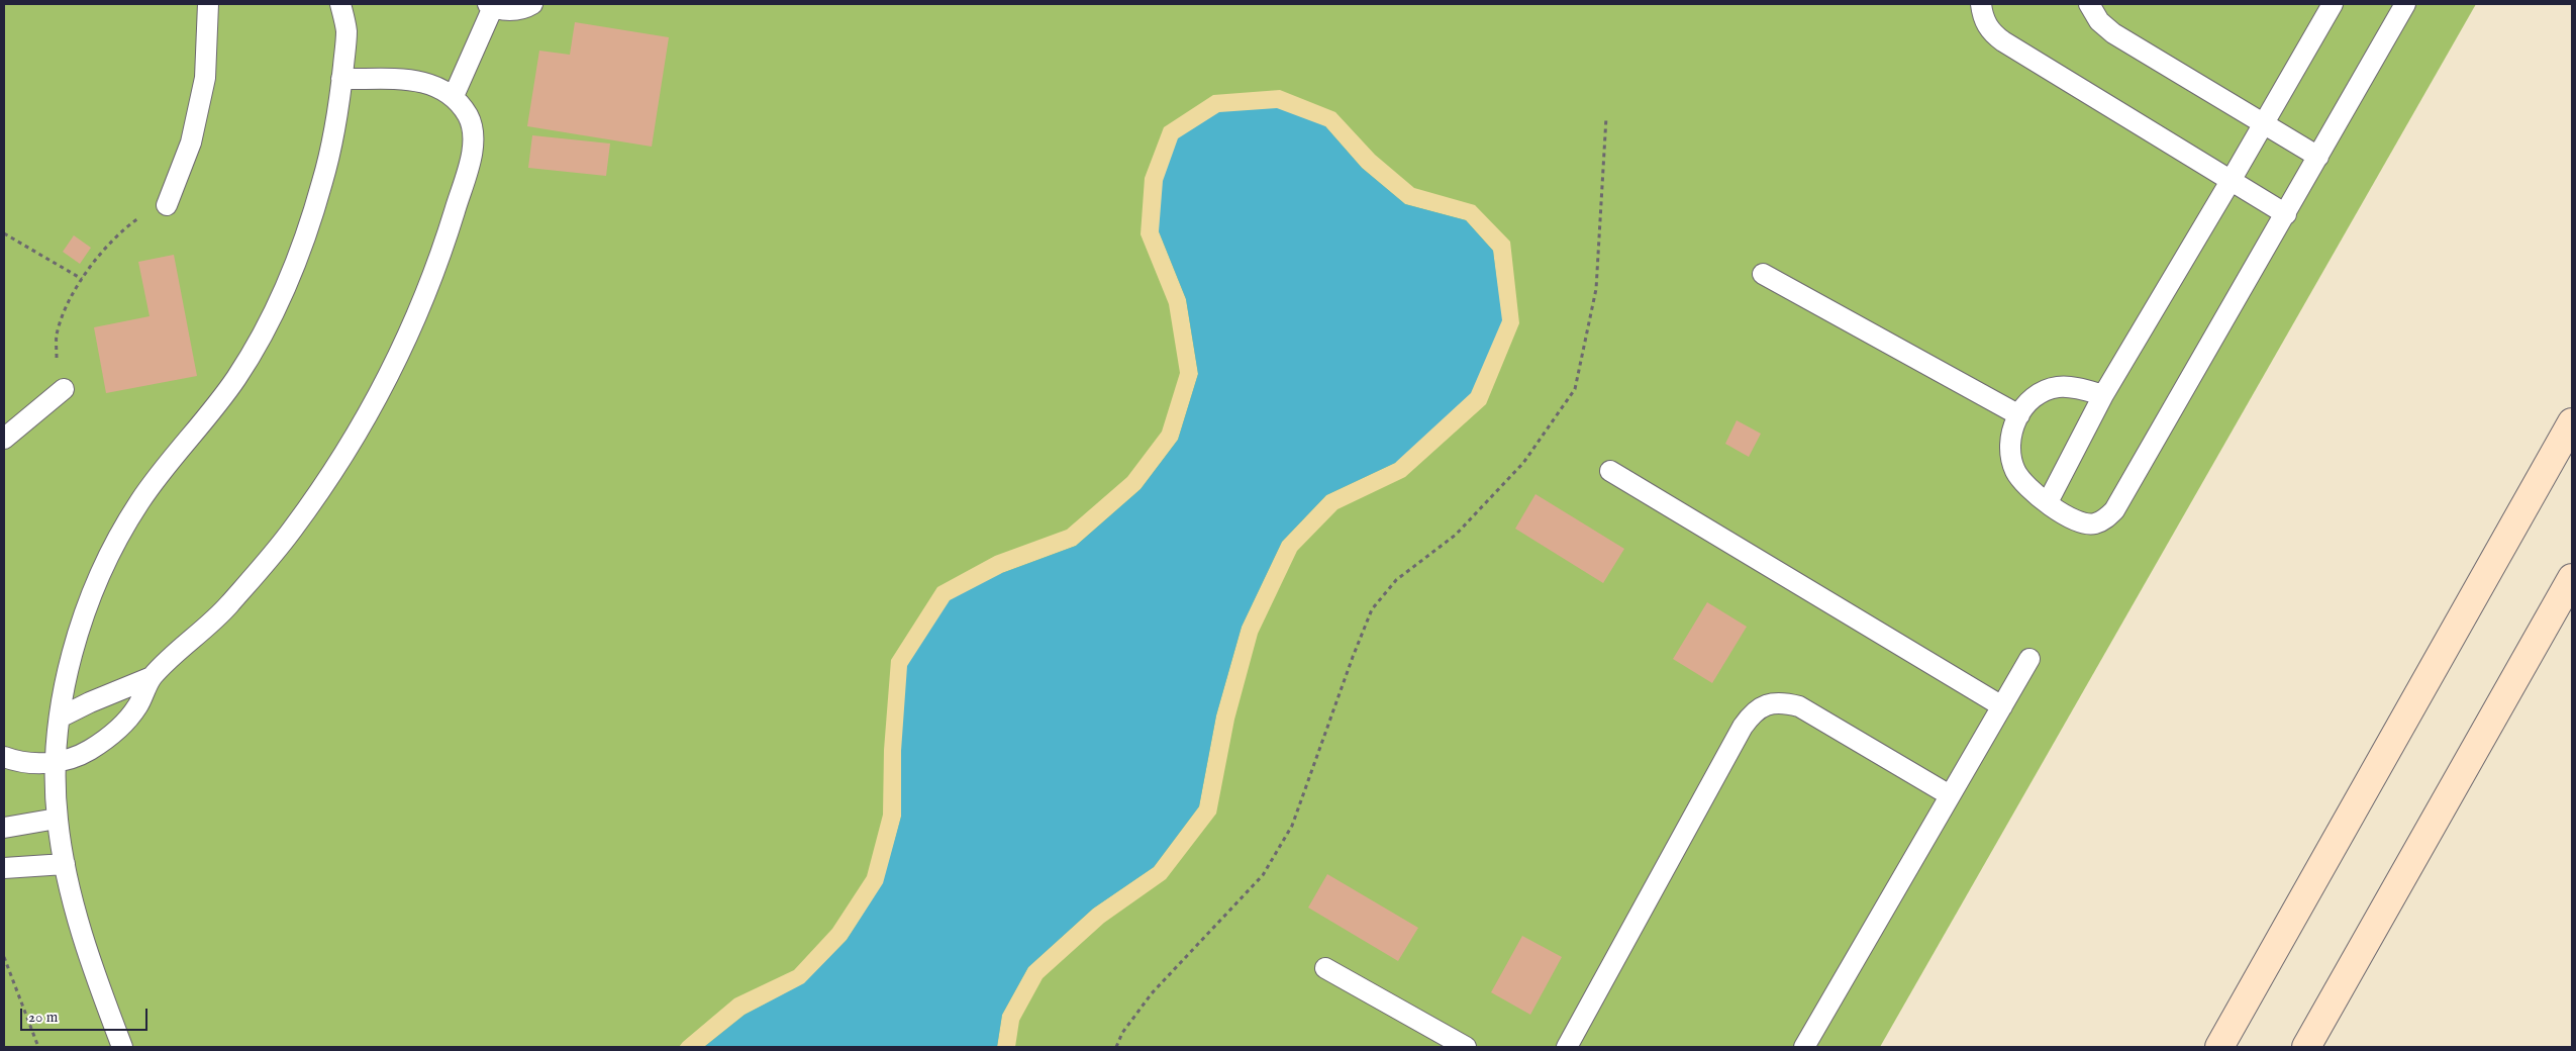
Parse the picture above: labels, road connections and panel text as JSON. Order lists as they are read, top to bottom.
{
  "scale_bar": "20 m"
}
